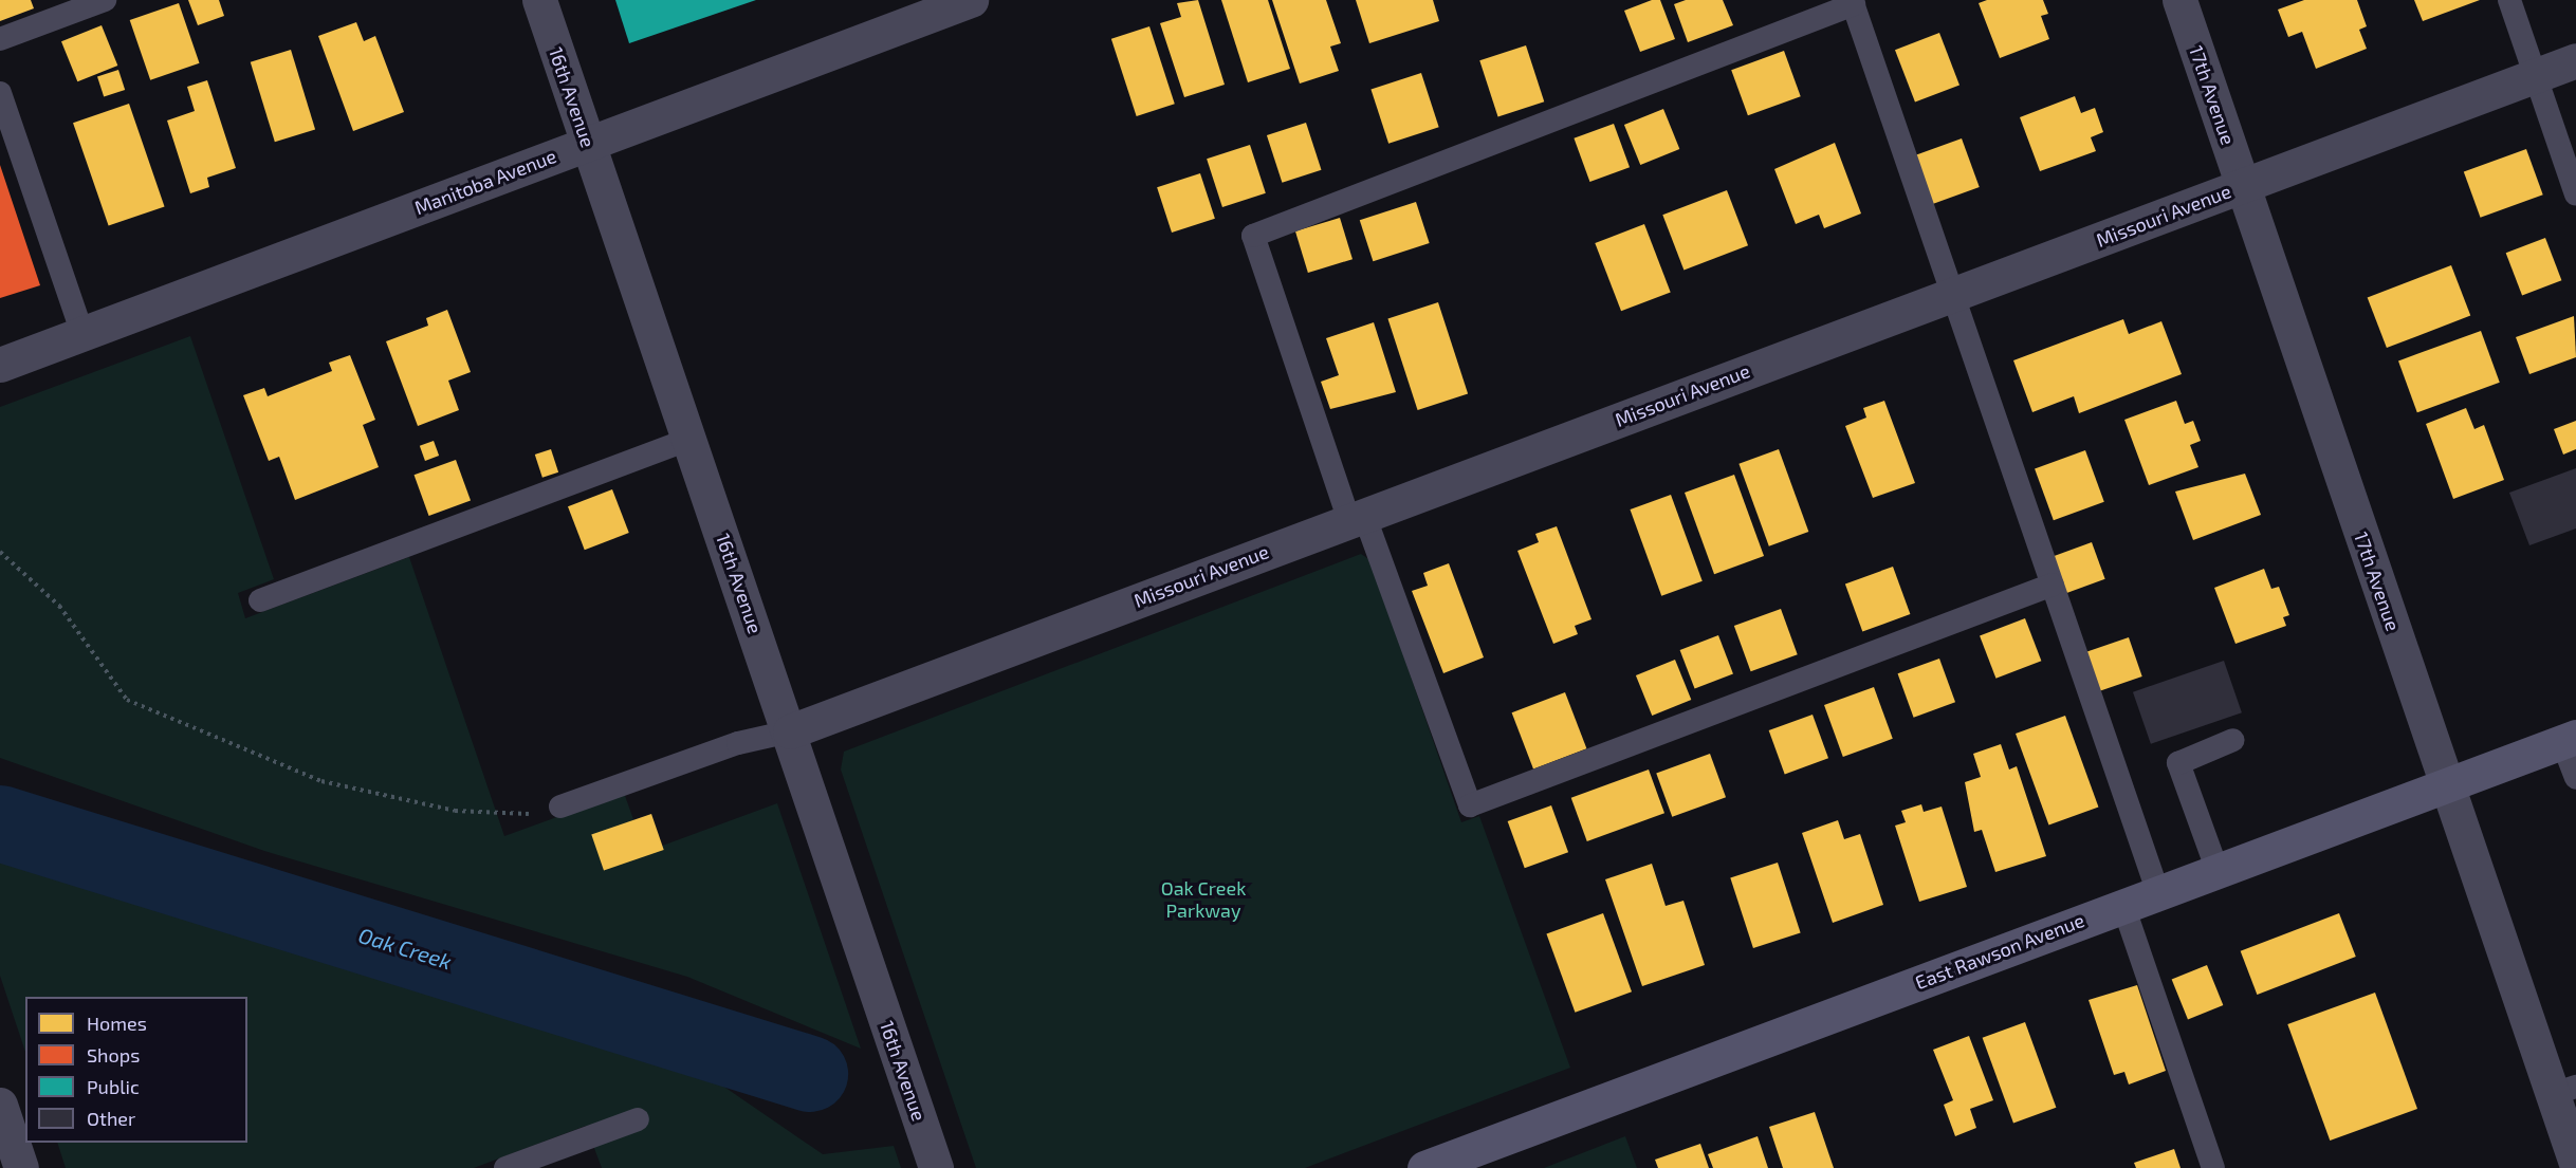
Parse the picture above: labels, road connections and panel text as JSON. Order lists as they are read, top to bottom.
{
  "streets": {
    "main road": ["East Rawson Avenue"],
    "street": [
      "17th Avenue",
      "16th Avenue",
      "Manitoba Avenue",
      "Missouri Avenue"
    ]
  },
  "crossings": [
    ["17th Avenue", "Missouri Avenue"],
    ["17th Avenue", "East Rawson Avenue"],
    ["16th Avenue", "Manitoba Avenue"],
    ["16th Avenue", "Missouri Avenue"]
  ],
  "water": ["Oak Creek"],
  "parks": ["Oak Creek Parkway"],
  "legend": [
    "Homes",
    "Shops",
    "Public",
    "Other"
  ]
}
